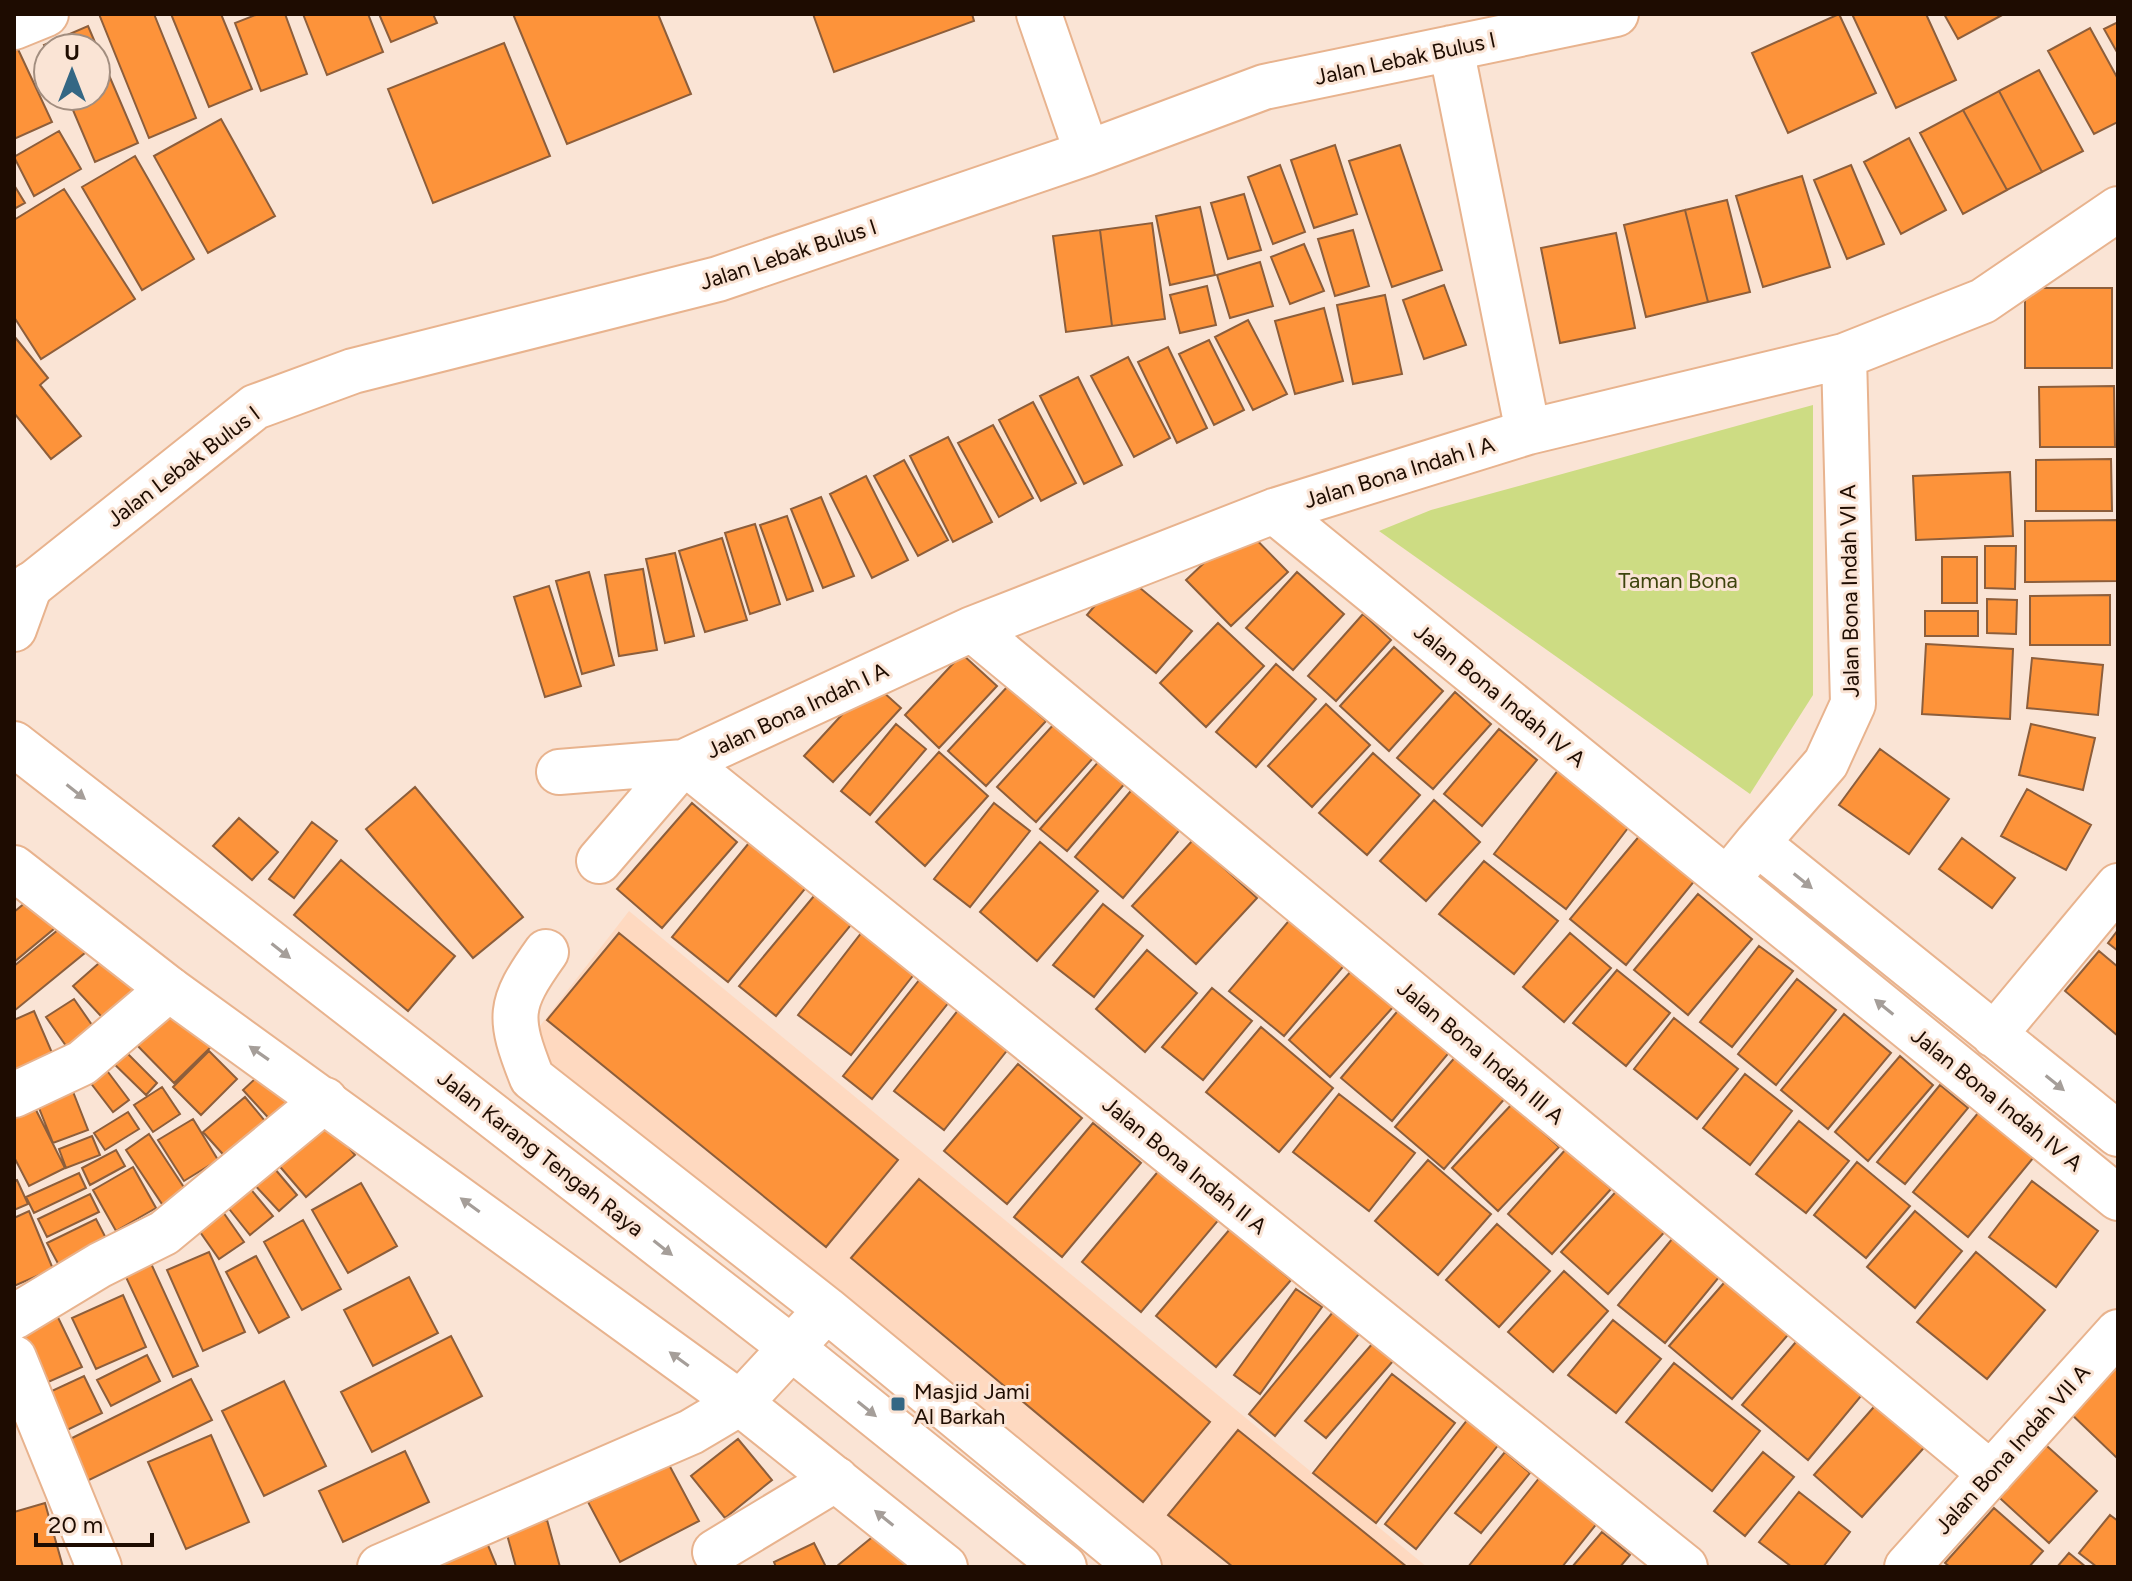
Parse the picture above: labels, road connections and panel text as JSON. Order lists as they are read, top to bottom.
{
  "streets": {
    "street": [
      "Jalan Lebak Bulus I",
      "Jalan Bona Indah I A",
      "Jalan Bona Indah VI A",
      "Jalan Bona Indah IV A",
      "Jalan Bona Indah III A",
      "Jalan Karang Tengah Raya",
      "Jalan Bona Indah II A",
      "Jalan Bona Indah VII A"
    ]
  },
  "crossings": [
    ["Jalan Bona Indah I A", "Jalan Bona Indah VI A"],
    ["Jalan Bona Indah I A", "Jalan Bona Indah IV A"],
    ["Jalan Bona Indah I A", "Jalan Bona Indah III A"],
    ["Jalan Bona Indah I A", "Jalan Bona Indah II A"],
    ["Jalan Bona Indah III A", "Jalan Bona Indah VII A"]
  ],
  "parks": ["Taman Bona"],
  "places": {
    "transit": ["Masjid Jami Al Barkah"]
  },
  "scale_bar": "20 m",
  "north": "top"
}
